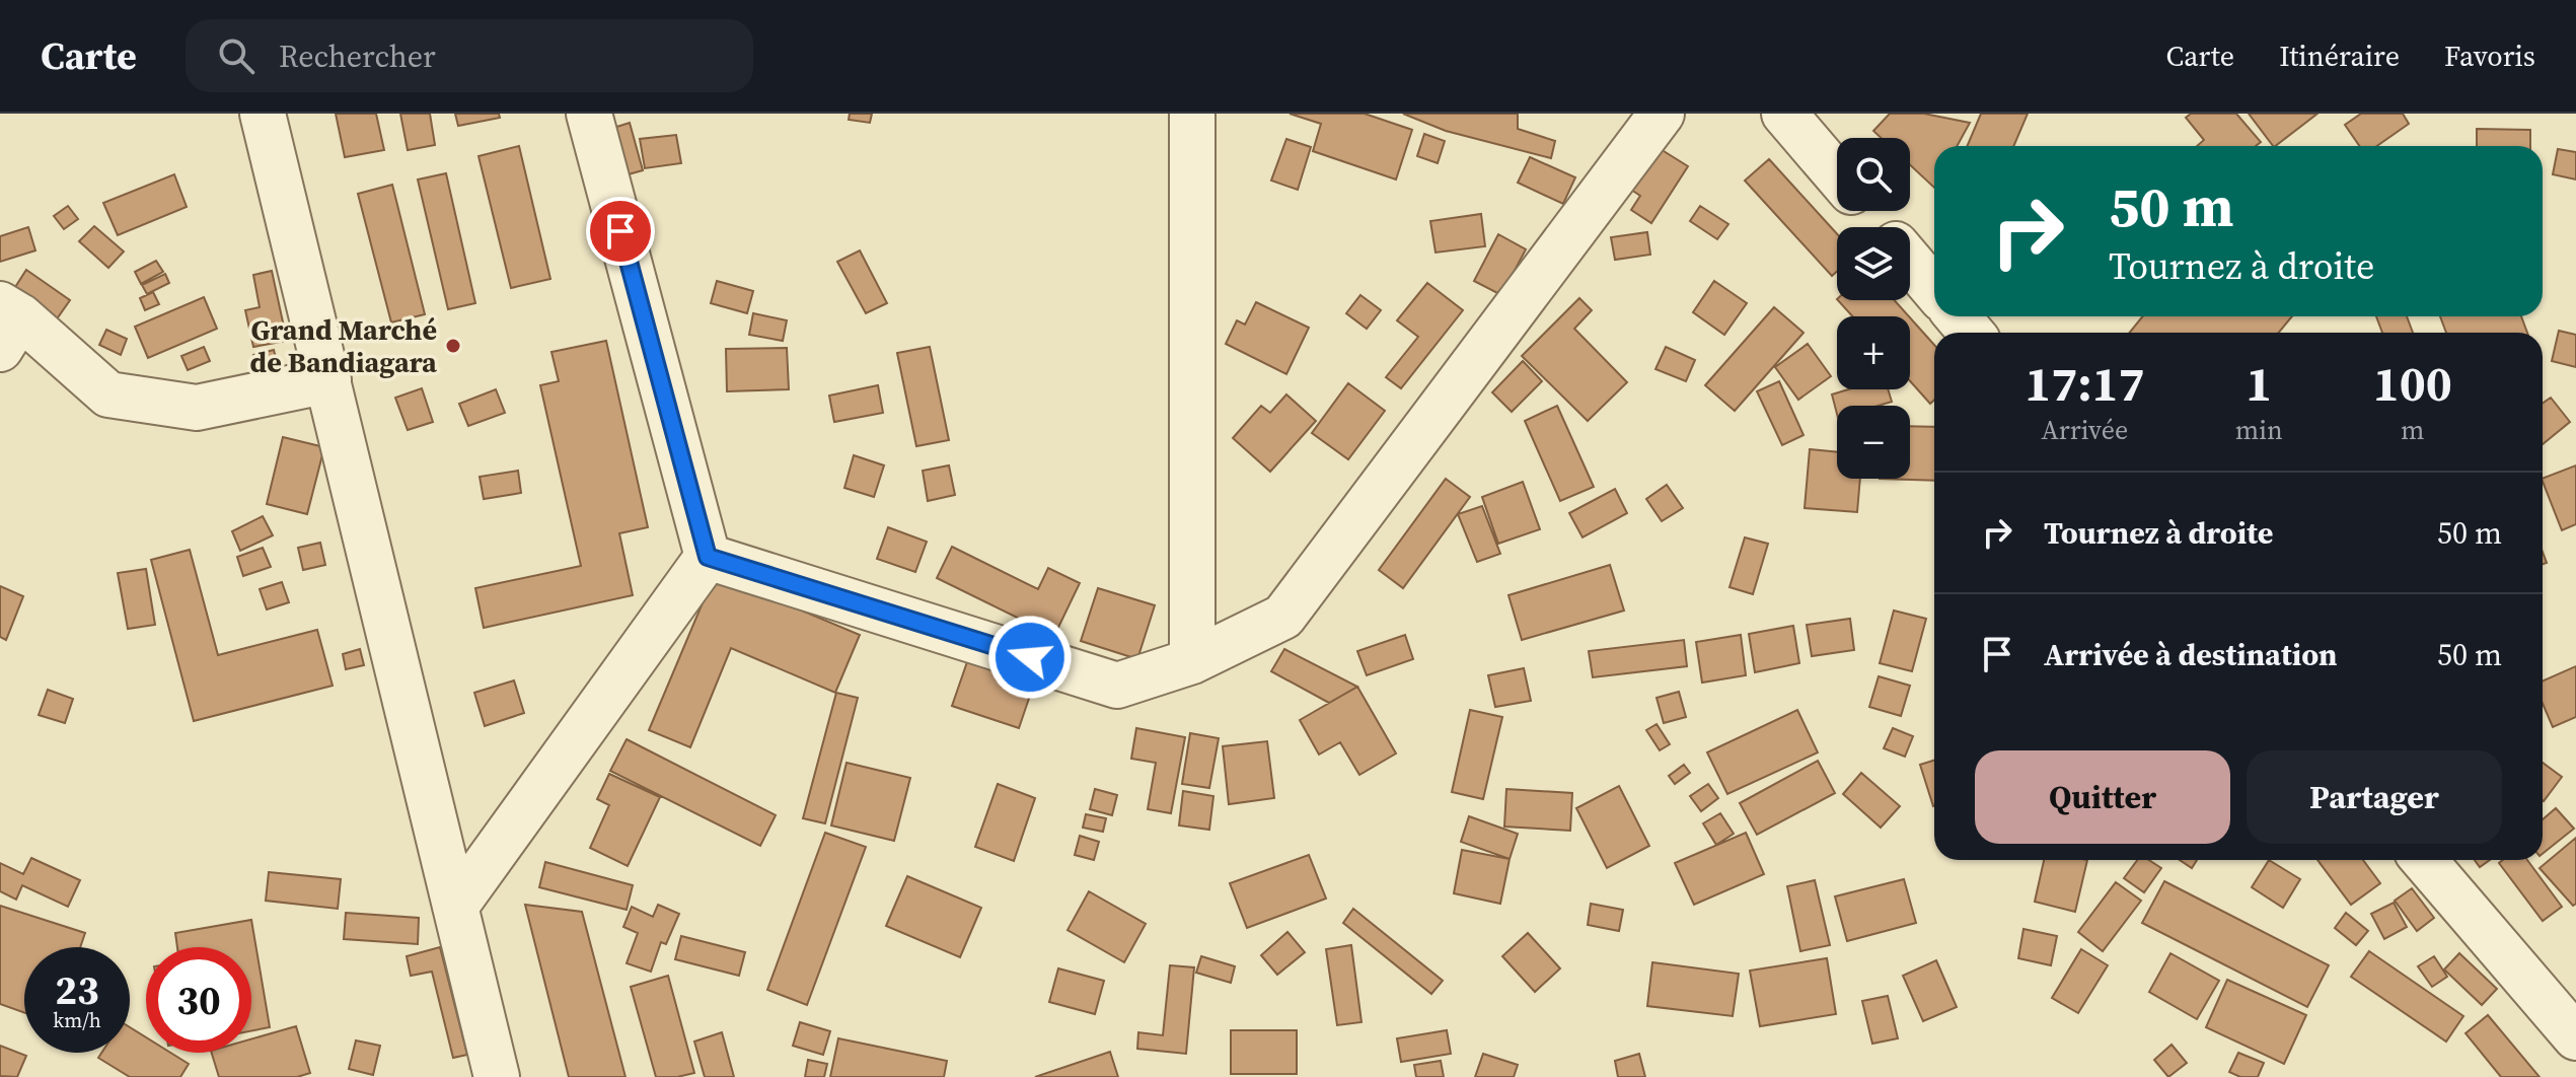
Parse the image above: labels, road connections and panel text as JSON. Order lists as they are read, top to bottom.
{
  "places": ["Grand Marché de Bandiagara"],
  "page": {
    "header": "Carte",
    "search": "Rechercher",
    "nav": ["Carte", "Itinéraire", "Favoris"],
    "map_buttons": ["+", "−"],
    "turn": ["50 m", "Tournez à droite"],
    "eta": [
      "17:17",
      "Arrivée",
      "1",
      "min",
      "100",
      "m"
    ],
    "list": [
      {
        "name": "Tournez à droite",
        "value": "50 m"
      },
      {
        "name": "Arrivée à destination",
        "value": "50 m"
      }
    ],
    "buttons": ["Quitter", "Partager"],
    "speed": "23 km/h",
    "limit": "30"
  }
}
